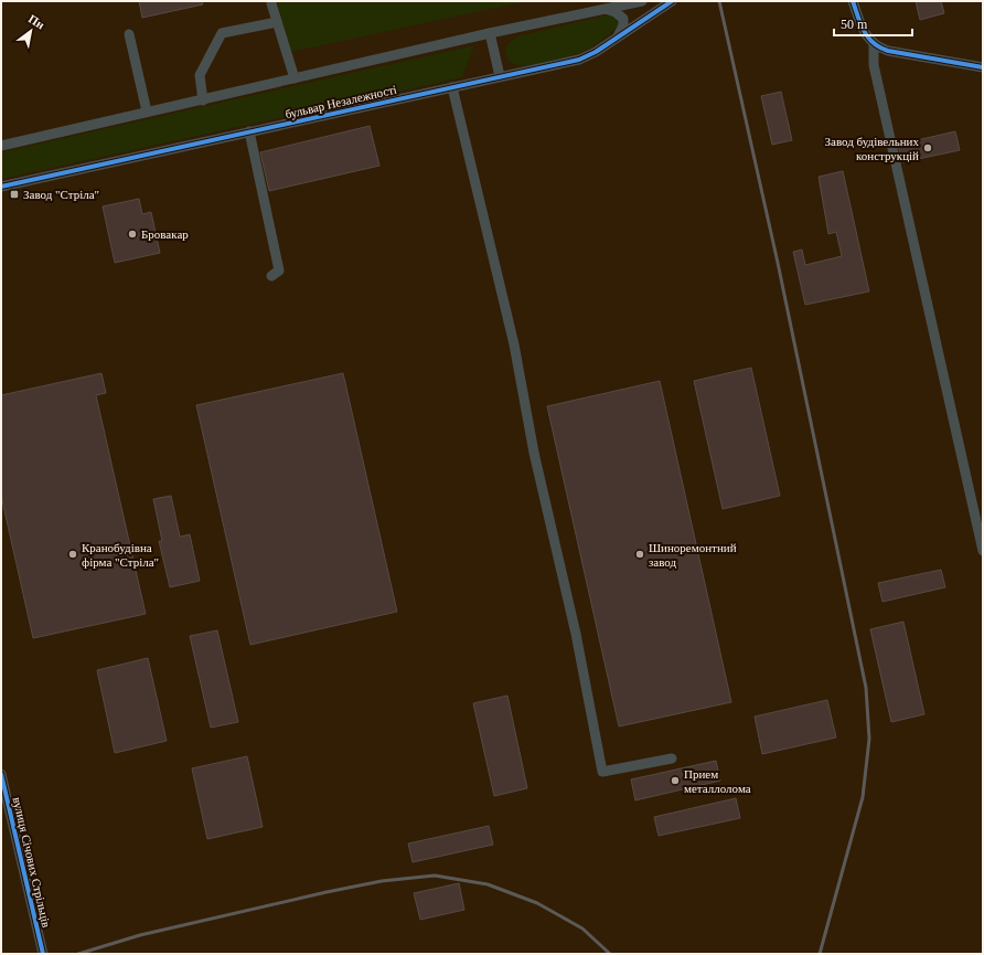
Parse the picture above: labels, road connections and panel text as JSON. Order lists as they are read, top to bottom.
{
  "streets": {
    "street": ["бульвар Незалежності", "вулиця Січових Стрільців"]
  },
  "places": {
    "other": [
      "Завод будівельних конструкцій",
      "Бровакар",
      "Кранобудівна фірма \"Стріла\"",
      "Шиноремонтний завод",
      "Прием металлолома"
    ],
    "transit": ["Завод \"Стріла\""]
  },
  "scale_bar": "50 m",
  "north": "top right"
}
